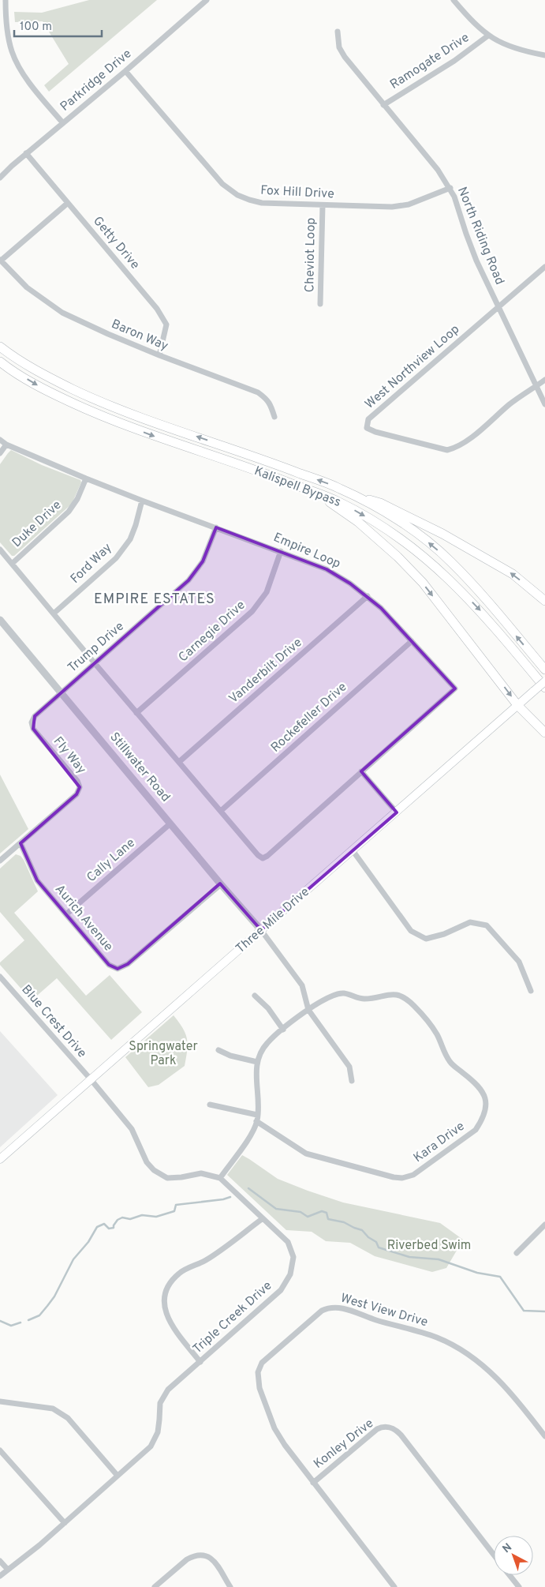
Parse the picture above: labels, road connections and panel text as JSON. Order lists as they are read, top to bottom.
{
  "streets": {
    "highway": ["Kalispell Bypass"],
    "main road": ["Three Mile Drive"],
    "street": [
      "Ramogate Drive",
      "Parkridge Drive",
      "Fox Hill Drive",
      "North Riding Road",
      "Getty Drive",
      "Cheviot Loop",
      "Baron Way",
      "West Northview Loop",
      "Duke Drive",
      "Empire Loop",
      "Ford Way",
      "Carnegie Drive",
      "Trump Drive",
      "Vanderbilt Drive",
      "Rockefeller Drive",
      "Fly Way",
      "Stillwater Road",
      "Cally Lane",
      "Aurich Avenue",
      "Blue Crest Drive",
      "Kara Drive",
      "West View Drive",
      "Triple Creek Drive",
      "Konley Drive"
    ]
  },
  "crossings": [
    ["Ramogate Drive", "North Riding Road"],
    ["Parkridge Drive", "Fox Hill Drive"],
    ["Parkridge Drive", "Getty Drive"],
    ["Fox Hill Drive", "North Riding Road"],
    ["Fox Hill Drive", "Cheviot Loop"],
    ["North Riding Road", "West Northview Loop"],
    ["Getty Drive", "Baron Way"],
    ["Duke Drive", "Empire Loop"],
    ["Empire Loop", "Ford Way"],
    ["Empire Loop", "Carnegie Drive"],
    ["Empire Loop", "Trump Drive"],
    ["Empire Loop", "Vanderbilt Drive"],
    ["Empire Loop", "Rockefeller Drive"],
    ["Trump Drive", "Fly Way"],
    ["Trump Drive", "Stillwater Road"],
    ["Fly Way", "Stillwater Road"],
    ["Fly Way", "Aurich Avenue"],
    ["Stillwater Road", "Cally Lane"],
    ["Stillwater Road", "Aurich Avenue"],
    ["Stillwater Road", "Three Mile Drive"],
    ["Cally Lane", "Aurich Avenue"],
    ["Three Mile Drive", "Blue Crest Drive"],
    ["West View Drive", "Konley Drive"]
  ],
  "districts": ["EMPIRE ESTATES"],
  "parks": ["Springwater Park", "Riverbed Swim"],
  "scale_bar": "100 m",
  "north": "top left"
}
